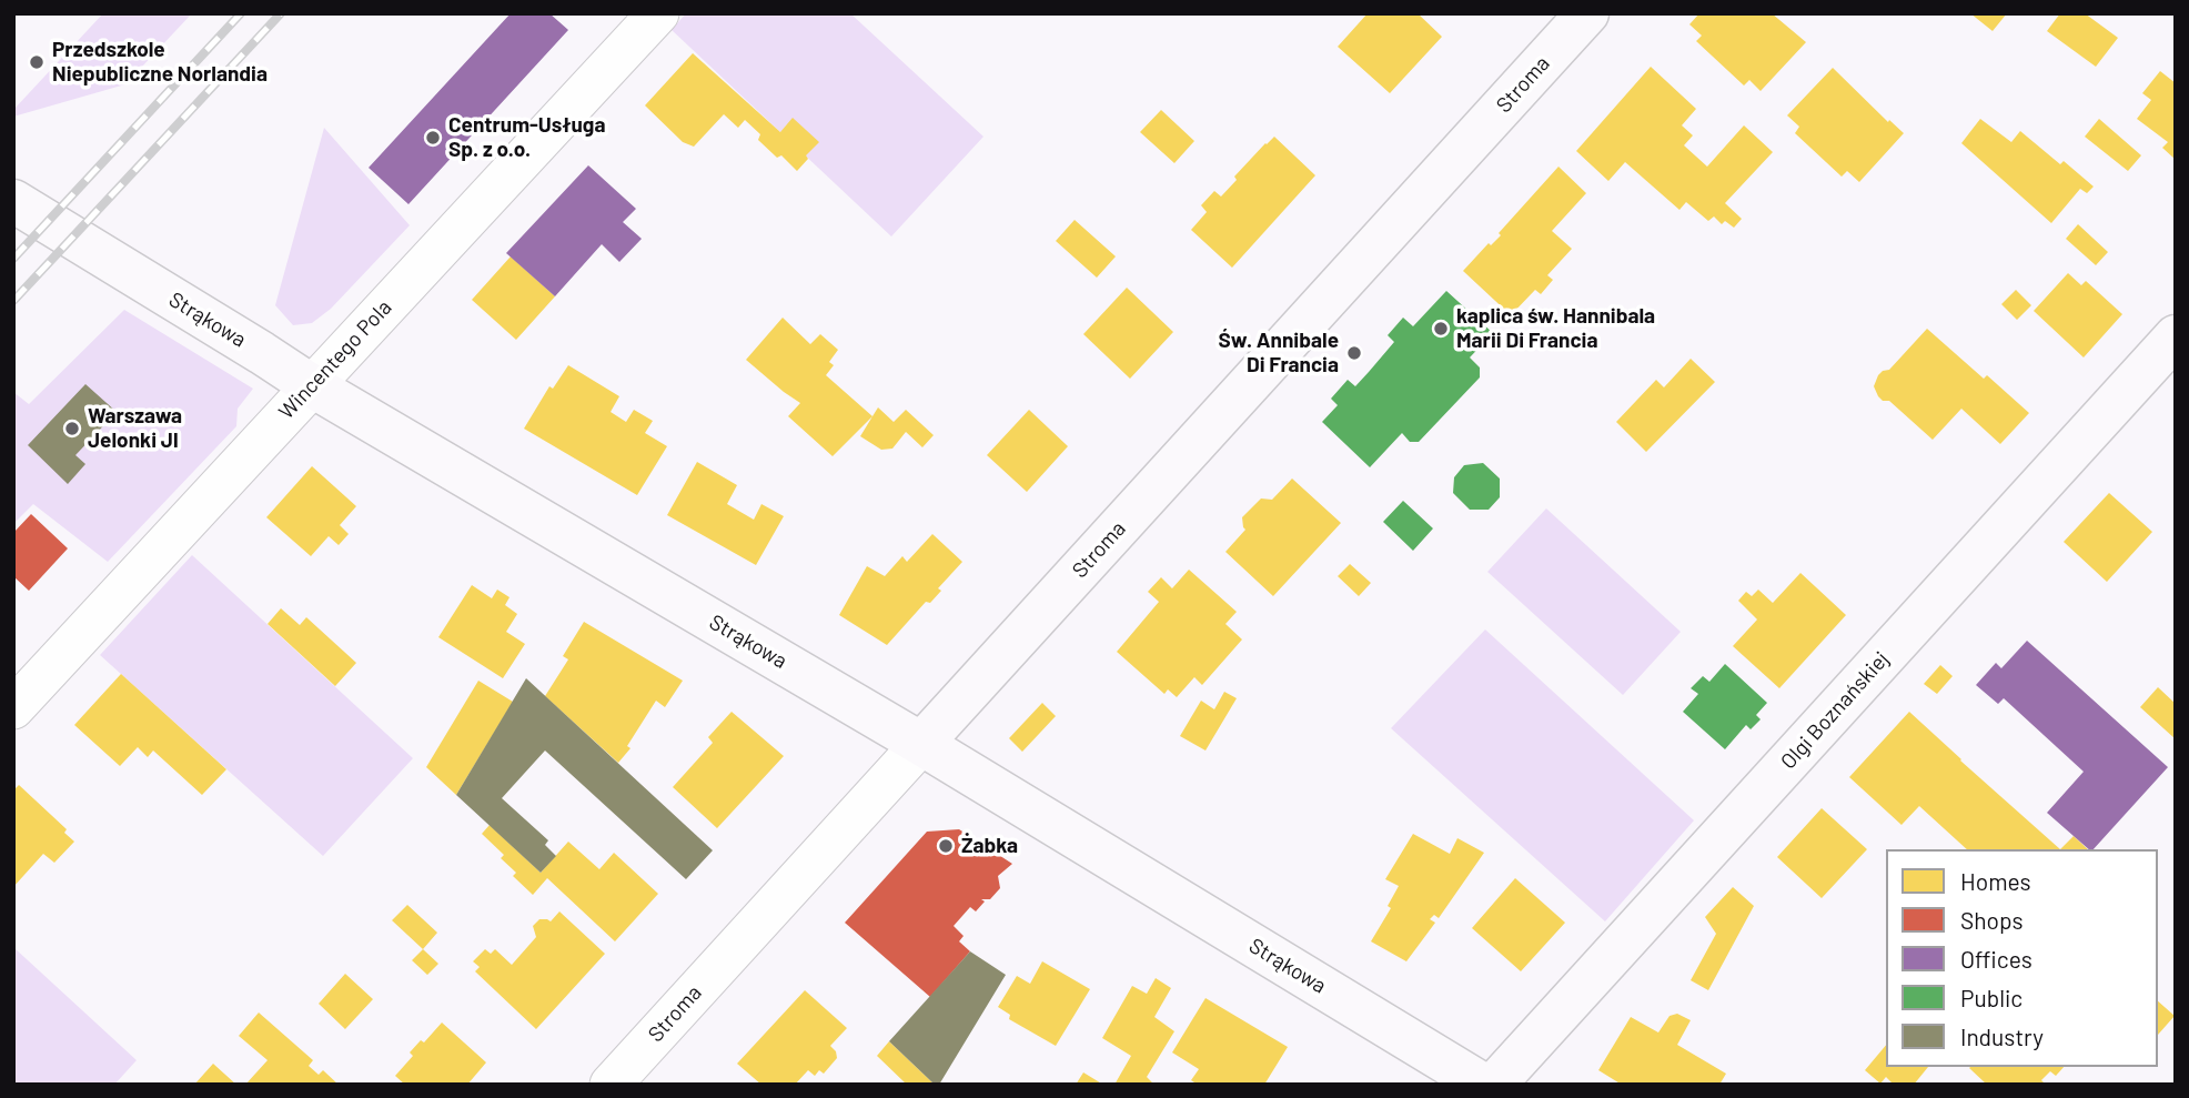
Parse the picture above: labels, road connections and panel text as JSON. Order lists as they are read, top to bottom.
{
  "streets": {
    "street": [
      "Stroma",
      "Strąkowa",
      "Wincentego Pola",
      "Olgi Boznańskiej"
    ]
  },
  "crossings": [
    ["Stroma", "Strąkowa"],
    ["Strąkowa", "Wincentego Pola"]
  ],
  "places": [
    "Przedszkole Niepubliczne Norlandia",
    "Centrum-Usługa Sp. z o.o.",
    "kaplica św. Hannibala Marii Di Francia",
    "Św. Annibale Di Francia",
    "Warszawa Jelonki Jl",
    "Żabka"
  ],
  "legend": [
    "Homes",
    "Shops",
    "Offices",
    "Public",
    "Industry"
  ]
}
